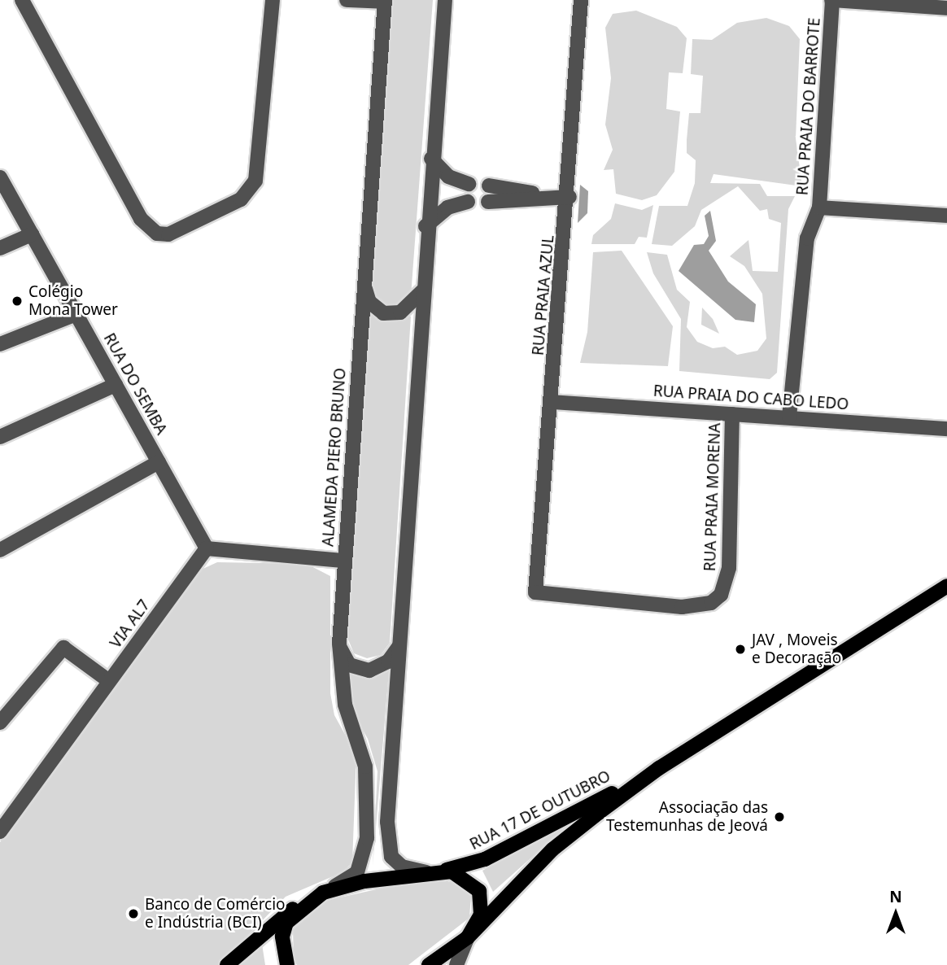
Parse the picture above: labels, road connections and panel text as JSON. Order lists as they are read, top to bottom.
{
  "streets": {
    "main road": ["RUA 17 DE OUTUBRO"],
    "street": [
      "RUA PRAIA DO BARROTE",
      "RUA PRAIA AZUL",
      "RUA DO SEMBA",
      "RUA PRAIA DO CABO LEDO",
      "ALAMEDA PIERO BRUNO",
      "RUA PRAIA MORENA",
      "VIA AL7"
    ]
  },
  "crossings": [
    ["RUA PRAIA DO BARROTE", "RUA PRAIA DO CABO LEDO"],
    ["RUA PRAIA AZUL", "RUA PRAIA DO CABO LEDO"],
    ["RUA PRAIA AZUL", "RUA PRAIA MORENA"],
    ["RUA DO SEMBA", "VIA AL7"],
    ["RUA PRAIA DO CABO LEDO", "RUA PRAIA MORENA"]
  ],
  "places": [
    "Colégio Mona Tower",
    "JAV , Moveis e Decoração",
    "Associação das Testemunhas de Jeová",
    "Banco de Comércio e Indústria (BCI)"
  ],
  "north": "top"
}
